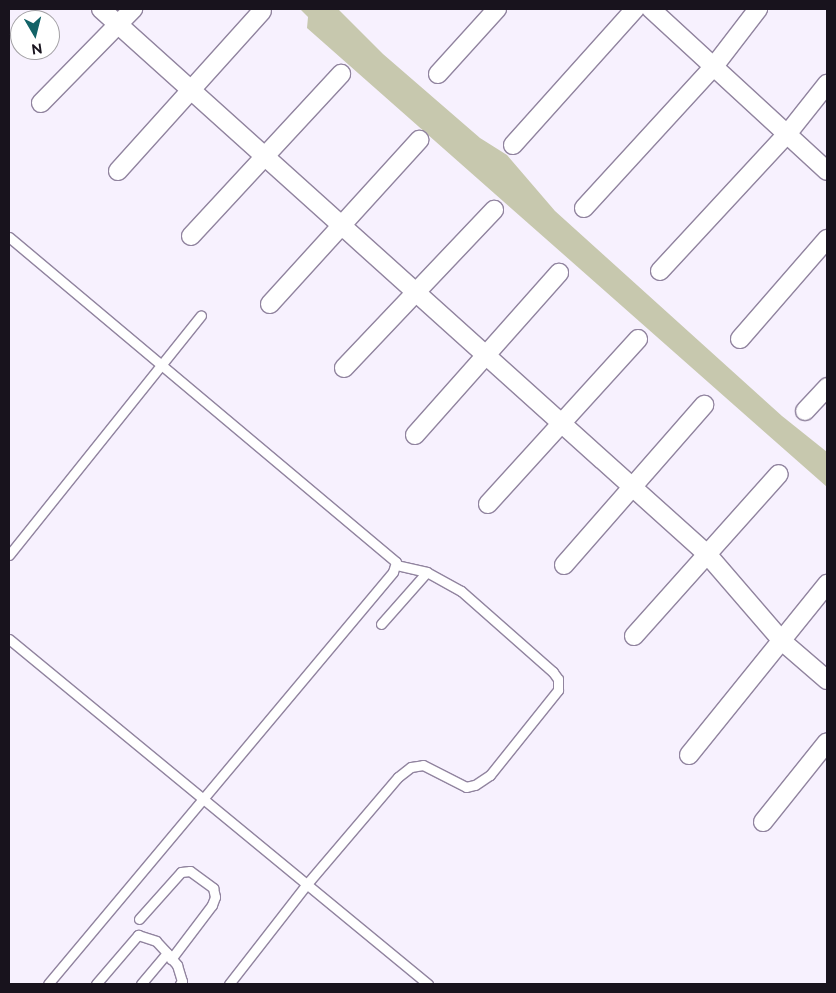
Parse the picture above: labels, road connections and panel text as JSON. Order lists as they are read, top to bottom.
{
  "north": "bottom"
}
